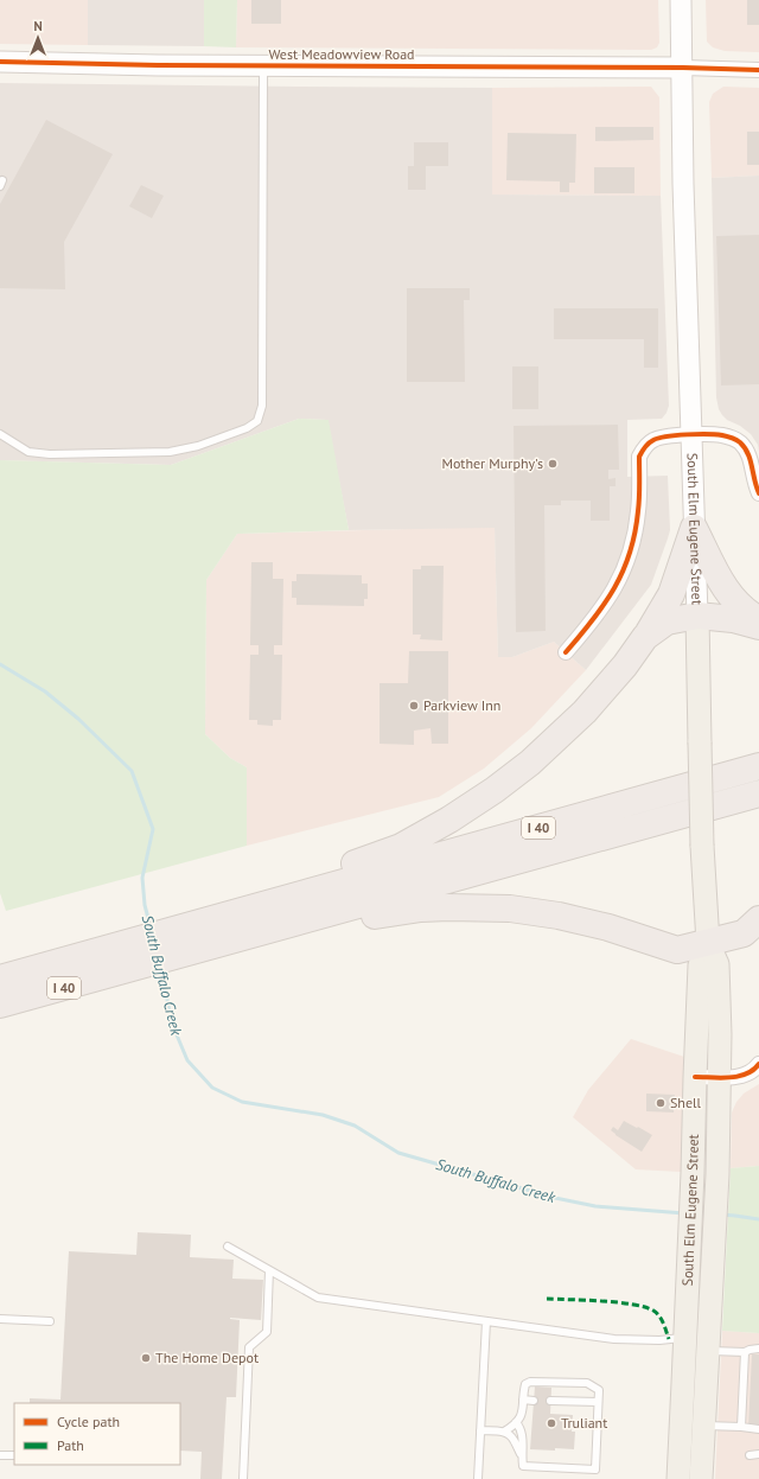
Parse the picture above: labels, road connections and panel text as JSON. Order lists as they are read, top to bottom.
{
  "streets": {
    "highway": ["I 40"],
    "main road": ["South Elm Eugene Street"],
    "street": ["West Meadowview Road"]
  },
  "crossings": [
    ["West Meadowview Road", "South Elm Eugene Street"]
  ],
  "water": ["South Buffalo Creek"],
  "places": [
    "Mother Murphy's",
    "Parkview Inn",
    "Shell",
    "The Home Depot",
    "Truliant"
  ],
  "legend": ["Cycle path", "Path"],
  "north": "top"
}
